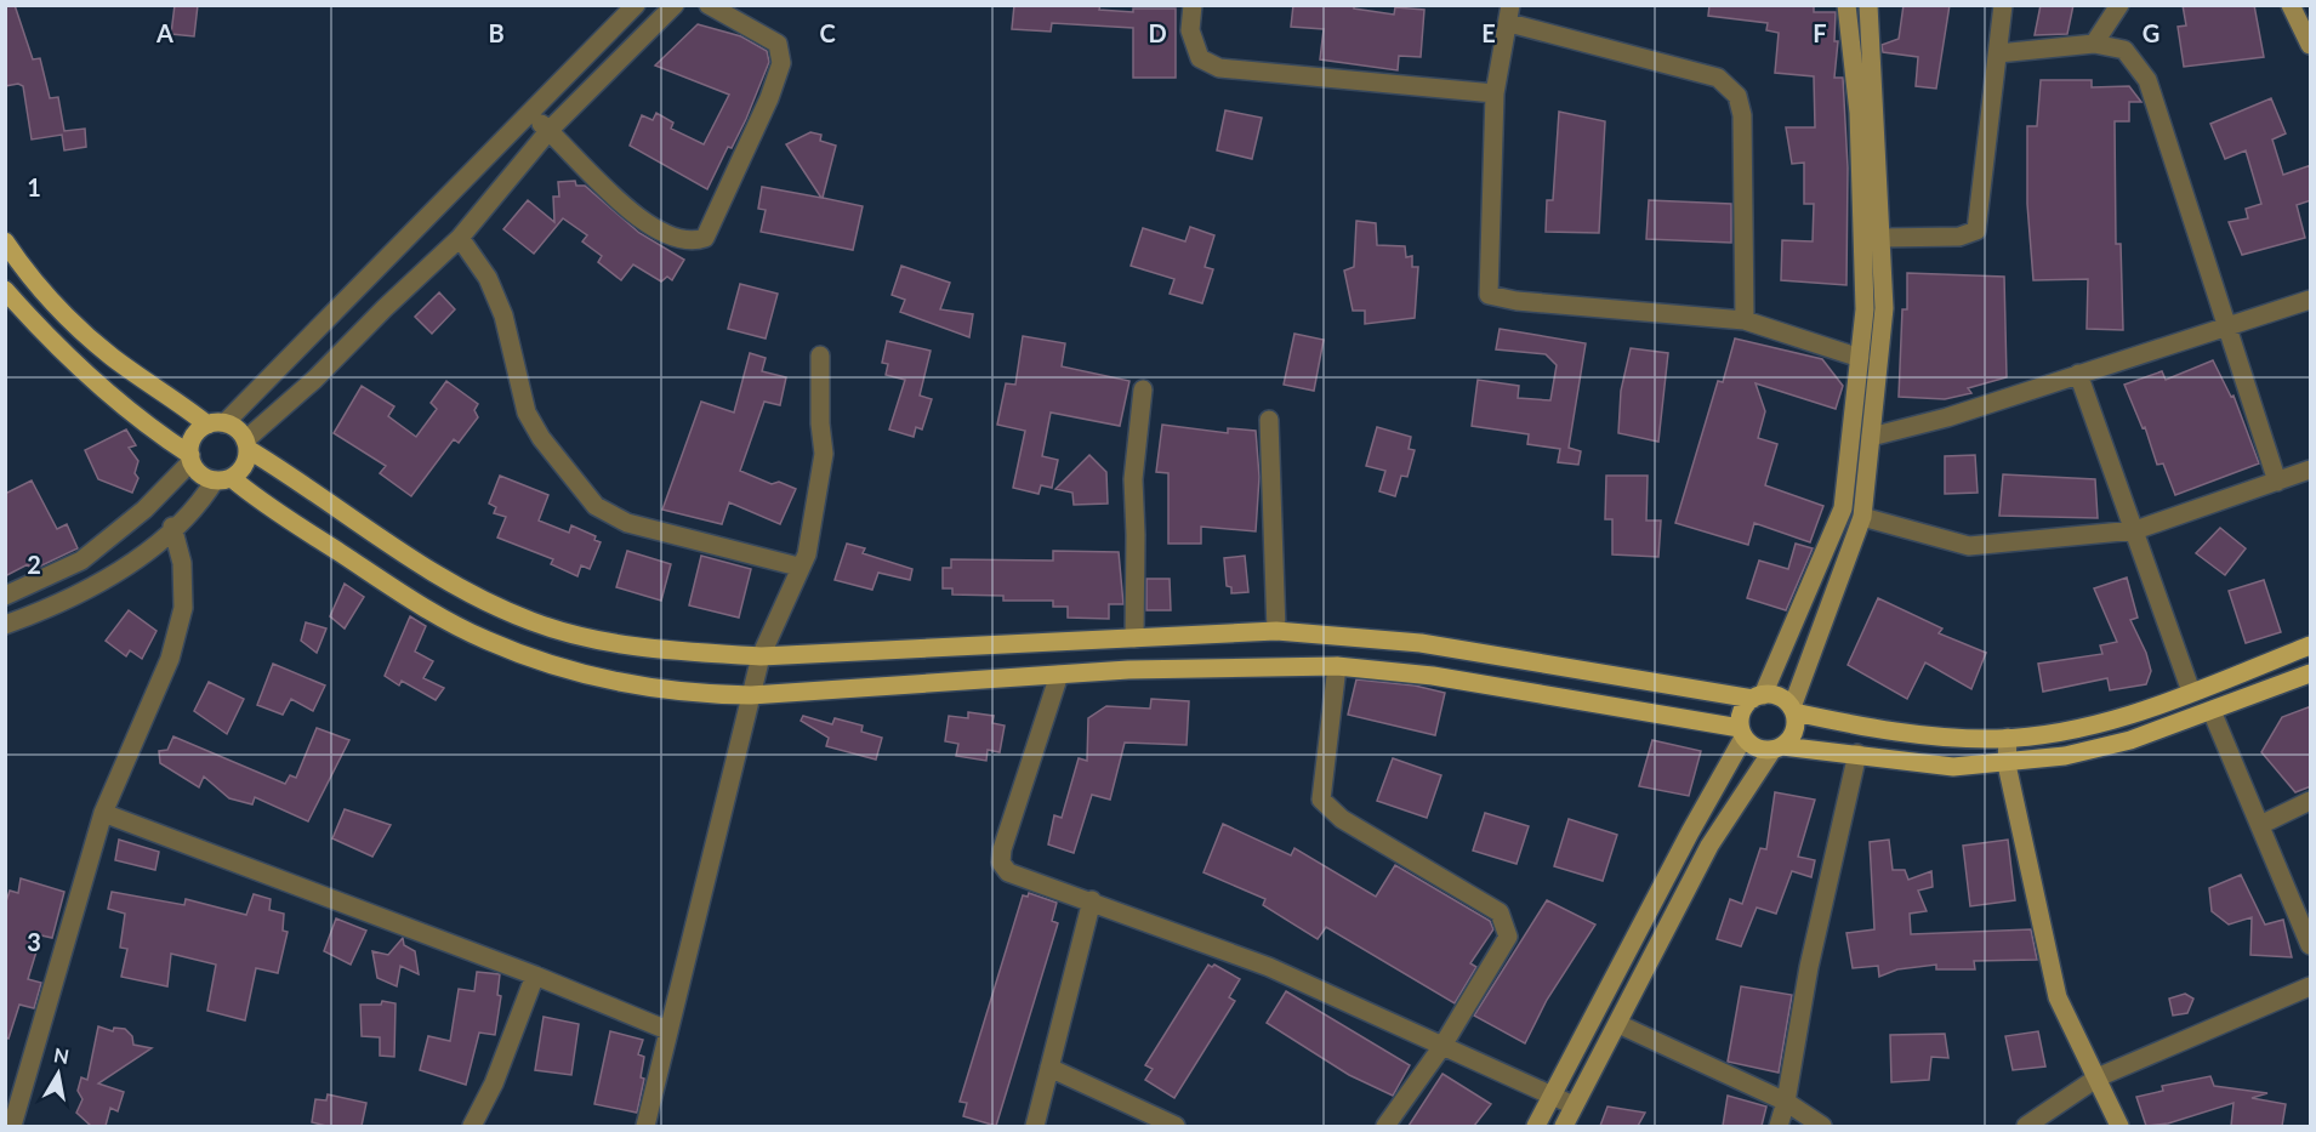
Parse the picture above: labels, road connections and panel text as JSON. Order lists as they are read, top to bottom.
{
  "north": "top",
  "grid": {
    "columns": [
      "A",
      "B",
      "C",
      "D",
      "E",
      "F",
      "G"
    ],
    "rows": ["1", "2", "3"]
  }
}
